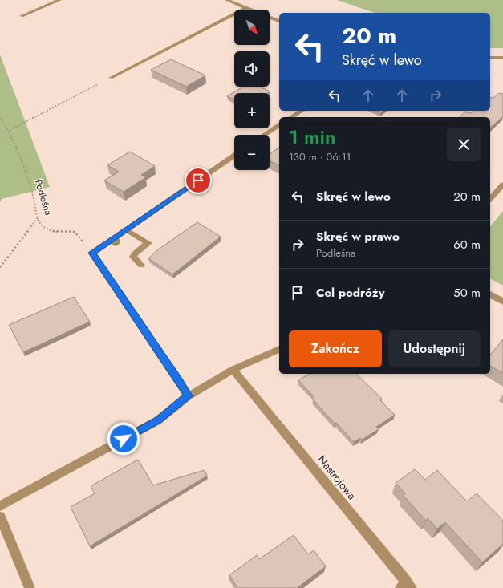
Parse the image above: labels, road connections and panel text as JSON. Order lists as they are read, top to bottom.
{
  "streets": {
    "street": ["Nastrojowa"],
    "path": ["Podleśna"]
  },
  "north": "bottom right",
  "page": {
    "map_buttons": ["+", "−"],
    "turn": ["20 m", "Skręć w lewo"],
    "heading": ["1 min", "130 m · 06:11"],
    "list": [
      {
        "name": "Skręć w lewo",
        "value": "20 m"
      },
      {
        "name": "Skręć w prawo",
        "note": "Podleśna",
        "value": "60 m"
      },
      {
        "name": "Cel podróży",
        "value": "50 m"
      }
    ],
    "buttons": ["Zakończ", "Udostępnij"]
  }
}
